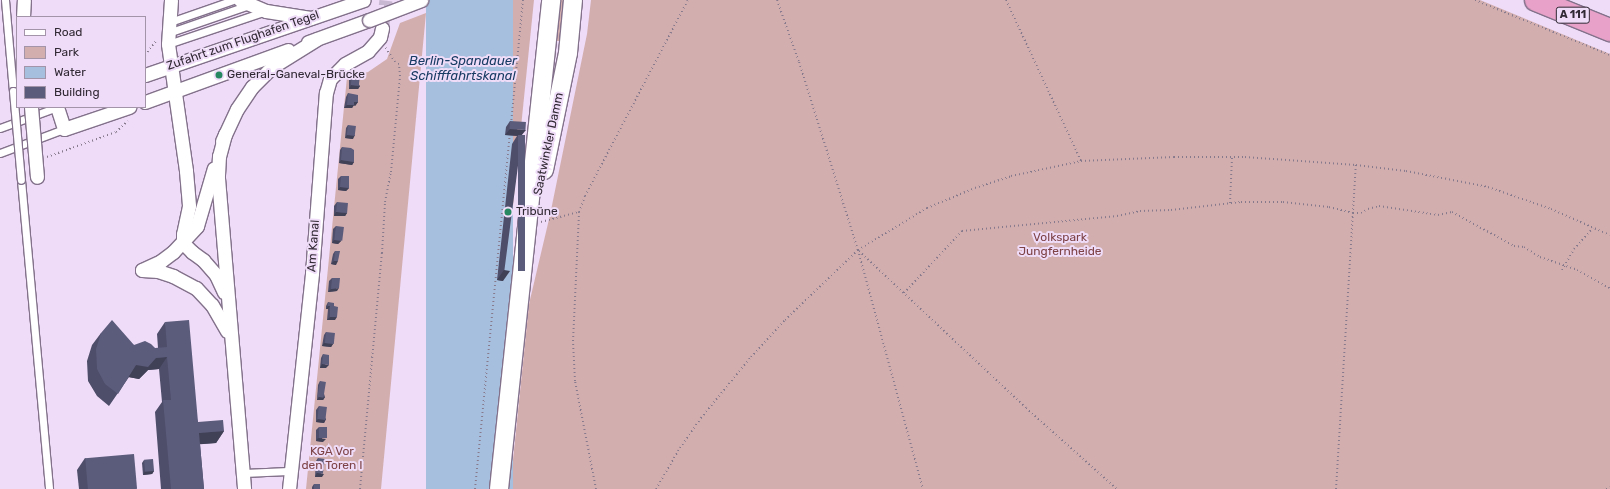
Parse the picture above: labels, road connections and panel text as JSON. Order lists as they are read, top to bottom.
{
  "streets": {
    "highway": ["A 111"],
    "main road": ["Saatwinkler Damm"],
    "street": ["Zufahrt zum Flughafen Tegel", "Am Kanal"]
  },
  "water": ["Berlin-Spandauer Schifffahrtskanal"],
  "parks": ["Volkspark Jungfernheide", "KGA Vor den Toren I"],
  "places": ["General-Ganeval-Brücke", "Tribüne"],
  "legend": [
    "Road",
    "Park",
    "Water",
    "Building"
  ]
}
